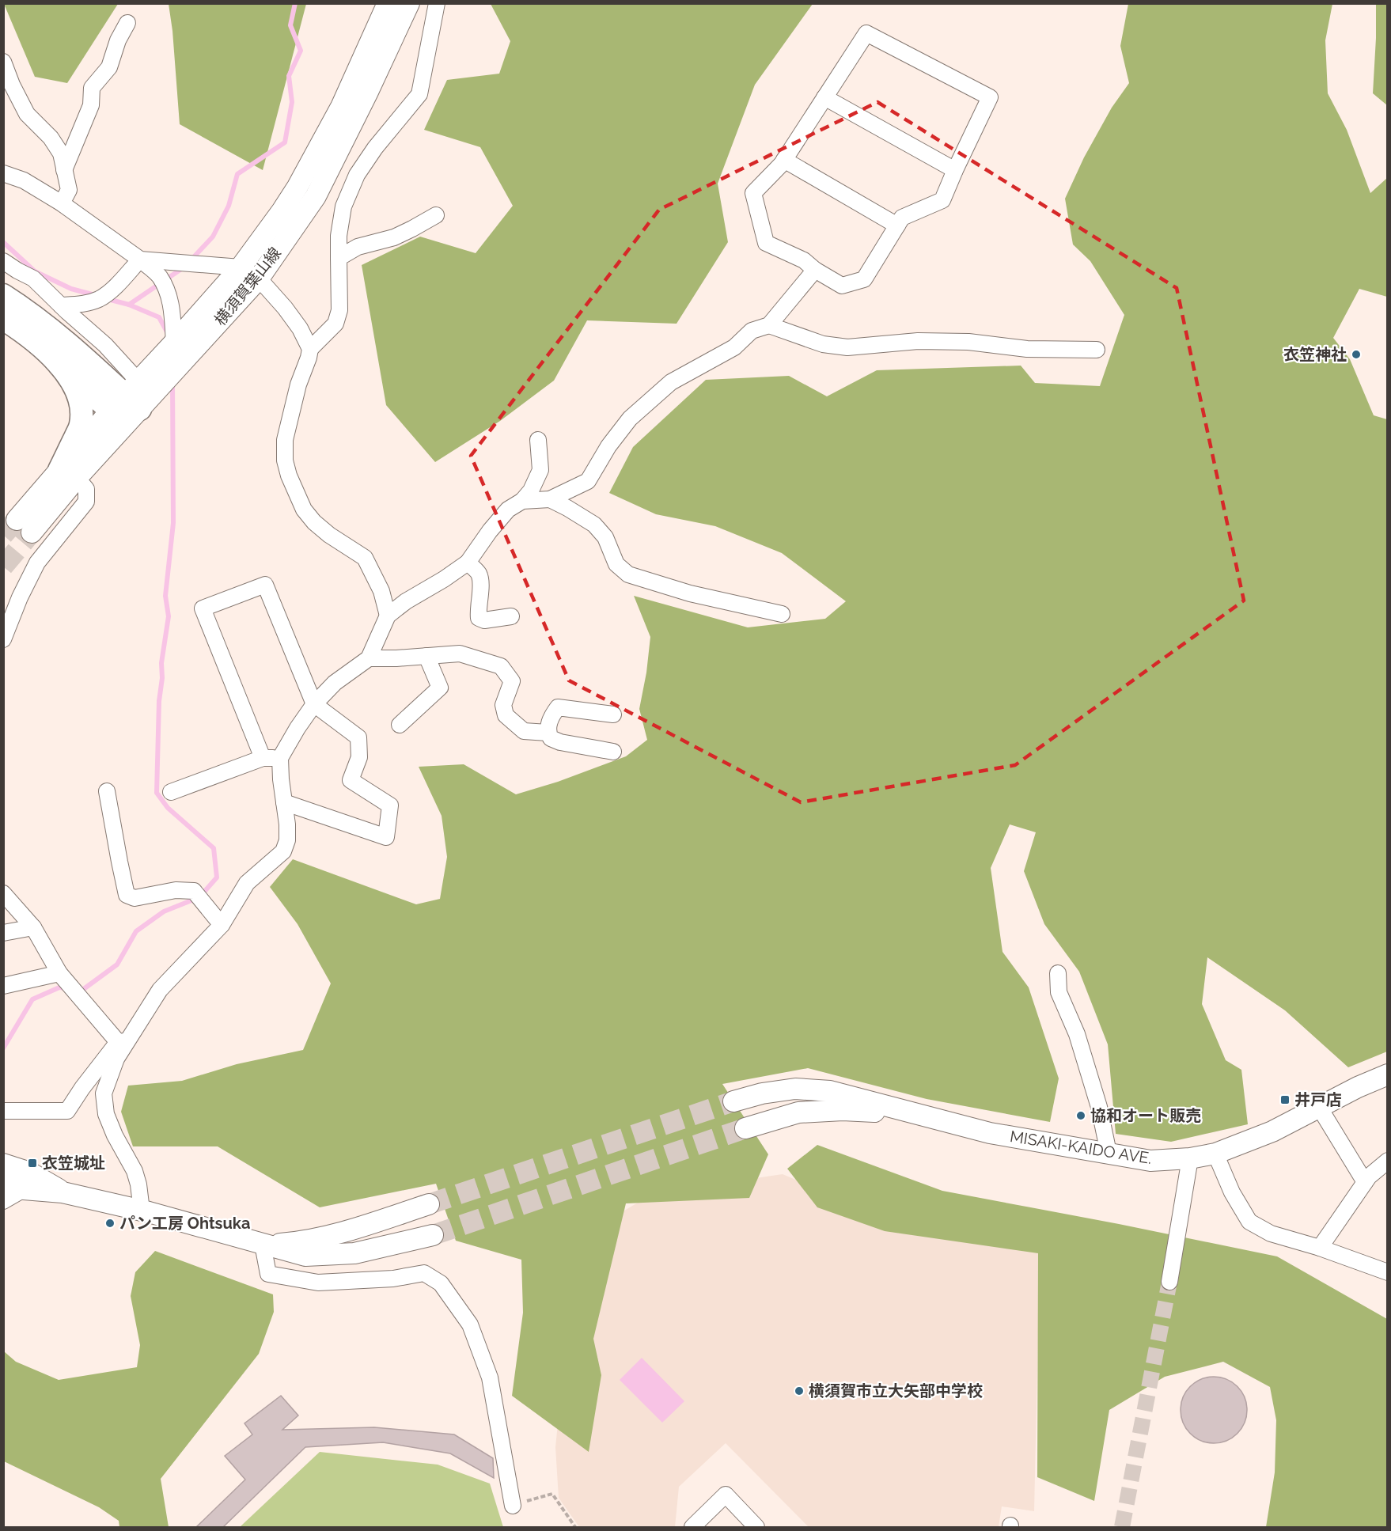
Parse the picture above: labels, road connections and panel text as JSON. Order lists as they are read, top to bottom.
{
  "streets": {
    "main road": ["横須賀葉山線", "MISAKI-KAIDO AVE."]
  },
  "places": {
    "other": [
      "衣笠神社",
      "協和オート販売",
      "パン工房 Ohtsuka",
      "横須賀市立大矢部中学校"
    ],
    "transit": ["井戸店", "衣笠城址"]
  }
}
